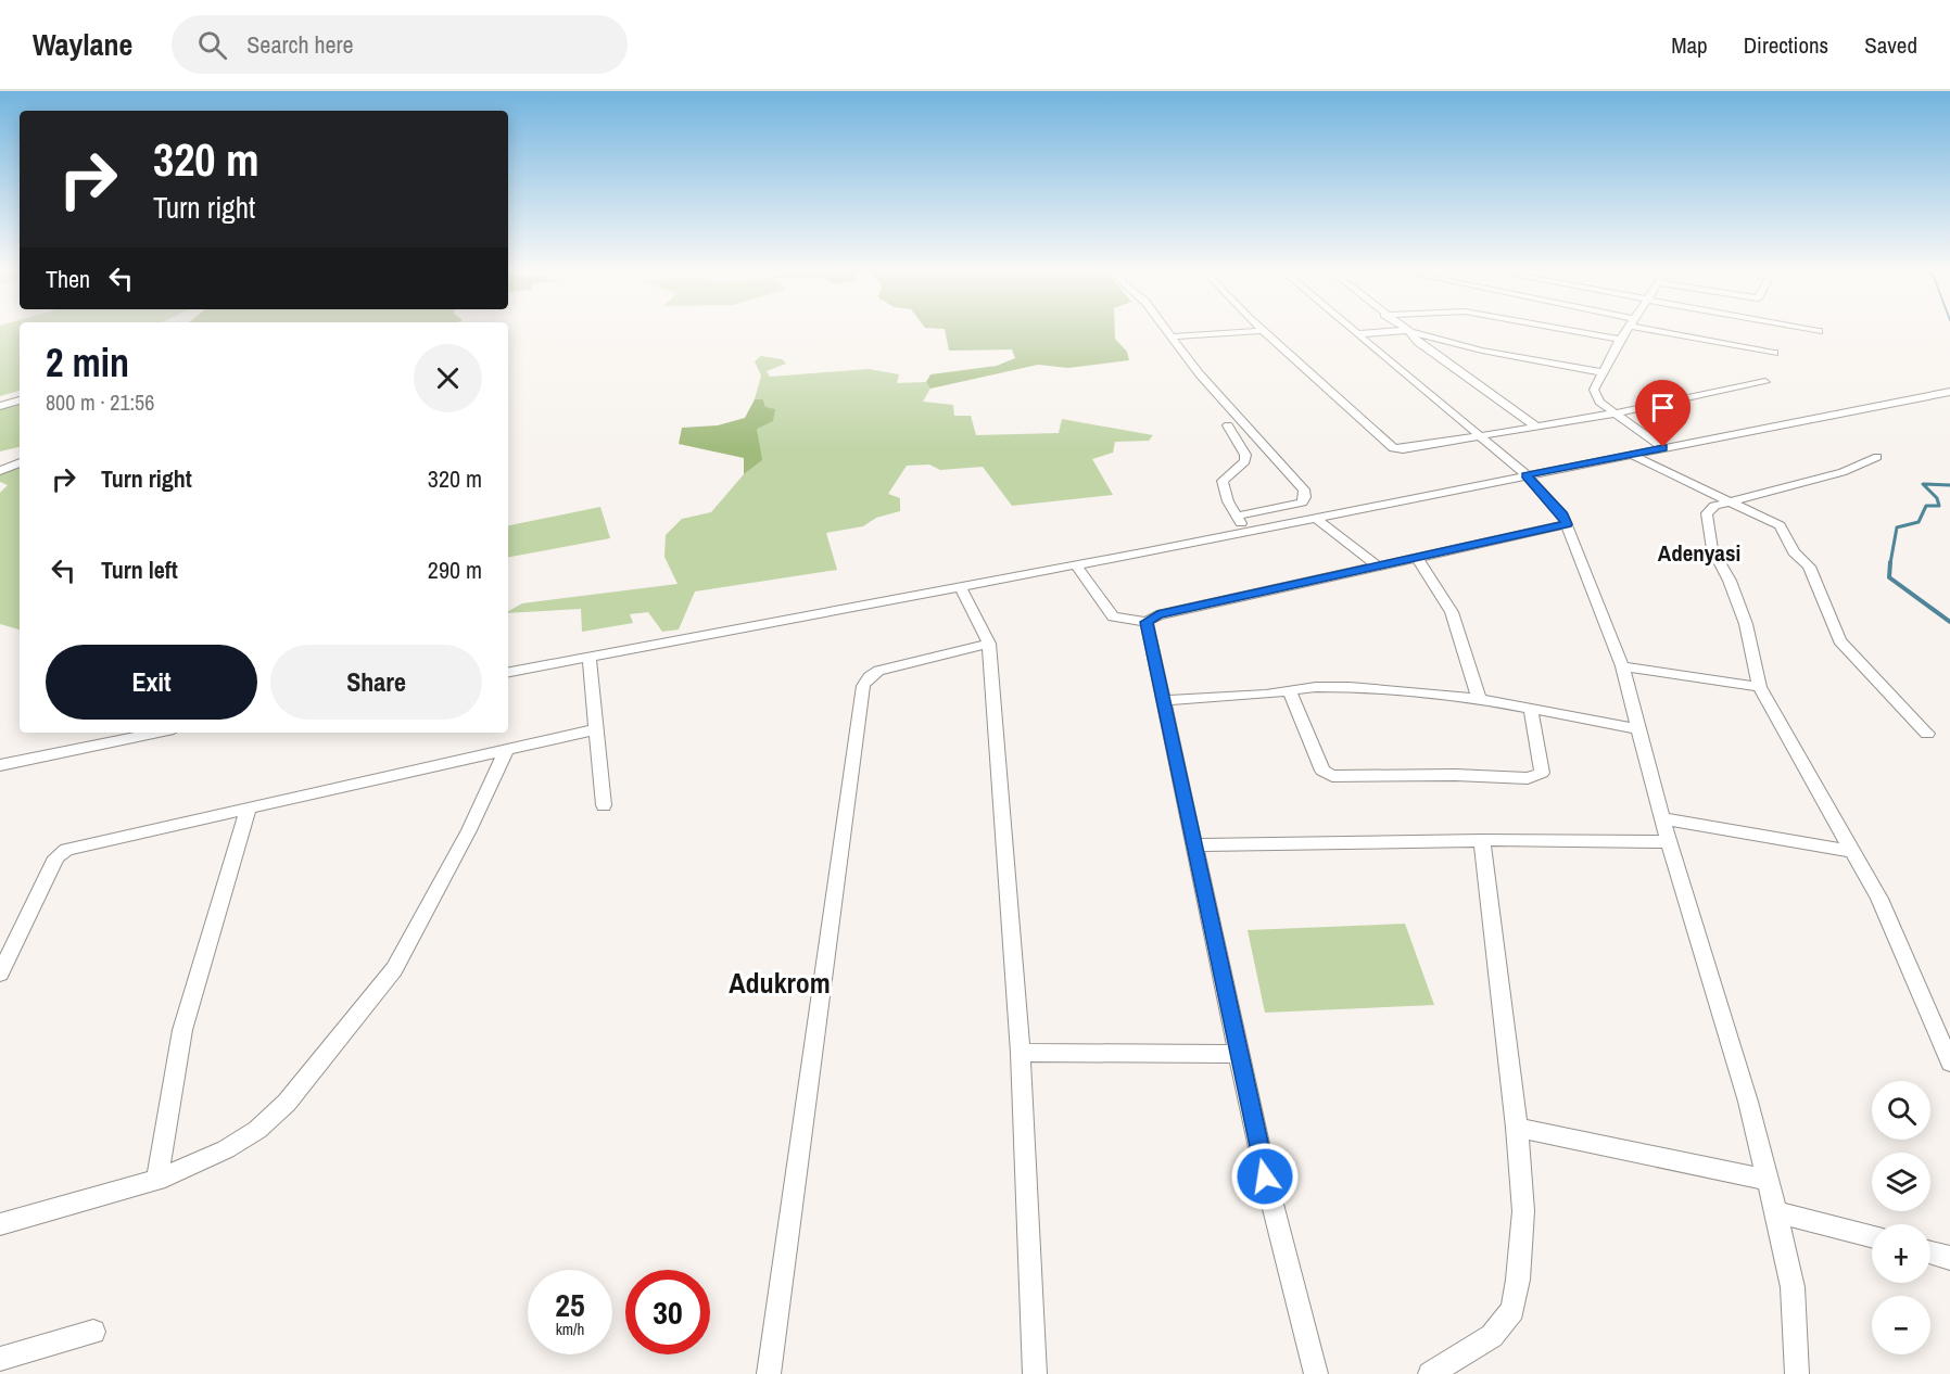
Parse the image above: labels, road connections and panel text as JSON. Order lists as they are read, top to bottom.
{
  "districts": ["Adenyasi", "Adukrom"],
  "page": {
    "header": "Waylane",
    "search": "Search here",
    "nav": ["Map", "Directions", "Saved"],
    "turn": ["320 m", "Turn right"],
    "then": "Then",
    "heading": ["2 min", "800 m · 21:56"],
    "list": [
      {
        "name": "Turn right",
        "value": "320 m"
      },
      {
        "name": "Turn left",
        "value": "290 m"
      }
    ],
    "buttons": ["Exit", "Share"],
    "map_buttons": ["+", "−"],
    "speed": "25 km/h",
    "limit": "30"
  }
}
